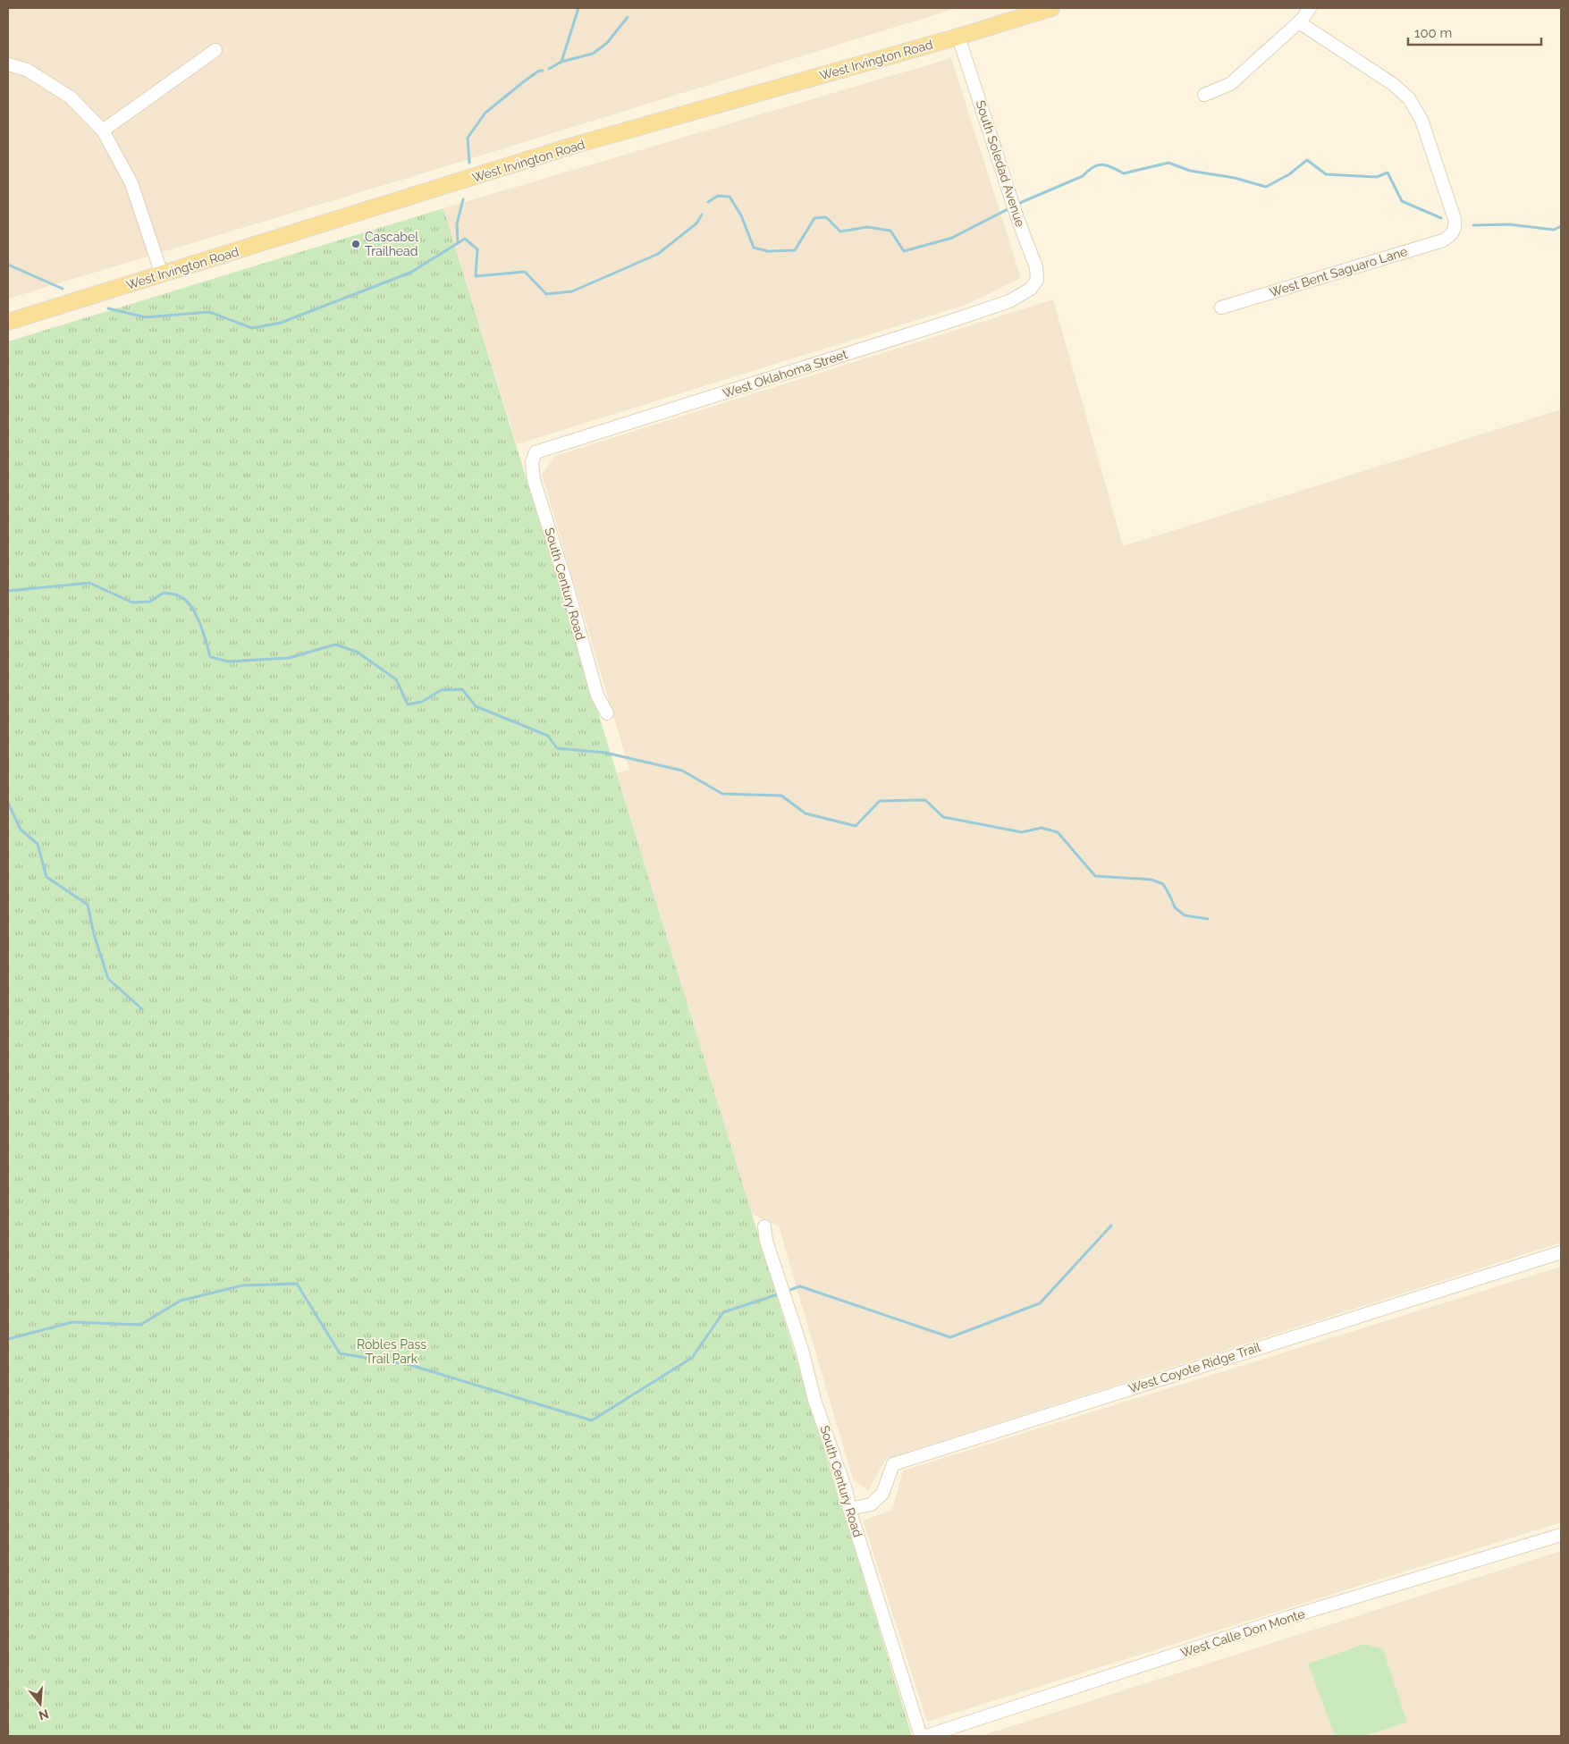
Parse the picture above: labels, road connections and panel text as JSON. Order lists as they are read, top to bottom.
{
  "streets": {
    "main road": ["West Irvington Road"],
    "street": [
      "South Soledad Avenue",
      "West Bent Saguaro Lane",
      "West Oklahoma Street",
      "South Century Road",
      "West Coyote Ridge Trail",
      "West Calle Don Monte"
    ]
  },
  "crossings": [
    ["West Irvington Road", "South Soledad Avenue"],
    ["South Soledad Avenue", "West Oklahoma Street"],
    ["West Oklahoma Street", "South Century Road"],
    ["South Century Road", "West Coyote Ridge Trail"]
  ],
  "parks": ["Robles Pass Trail Park"],
  "places": ["Cascabel Trailhead"],
  "scale_bar": "100 m",
  "north": "bottom"
}
